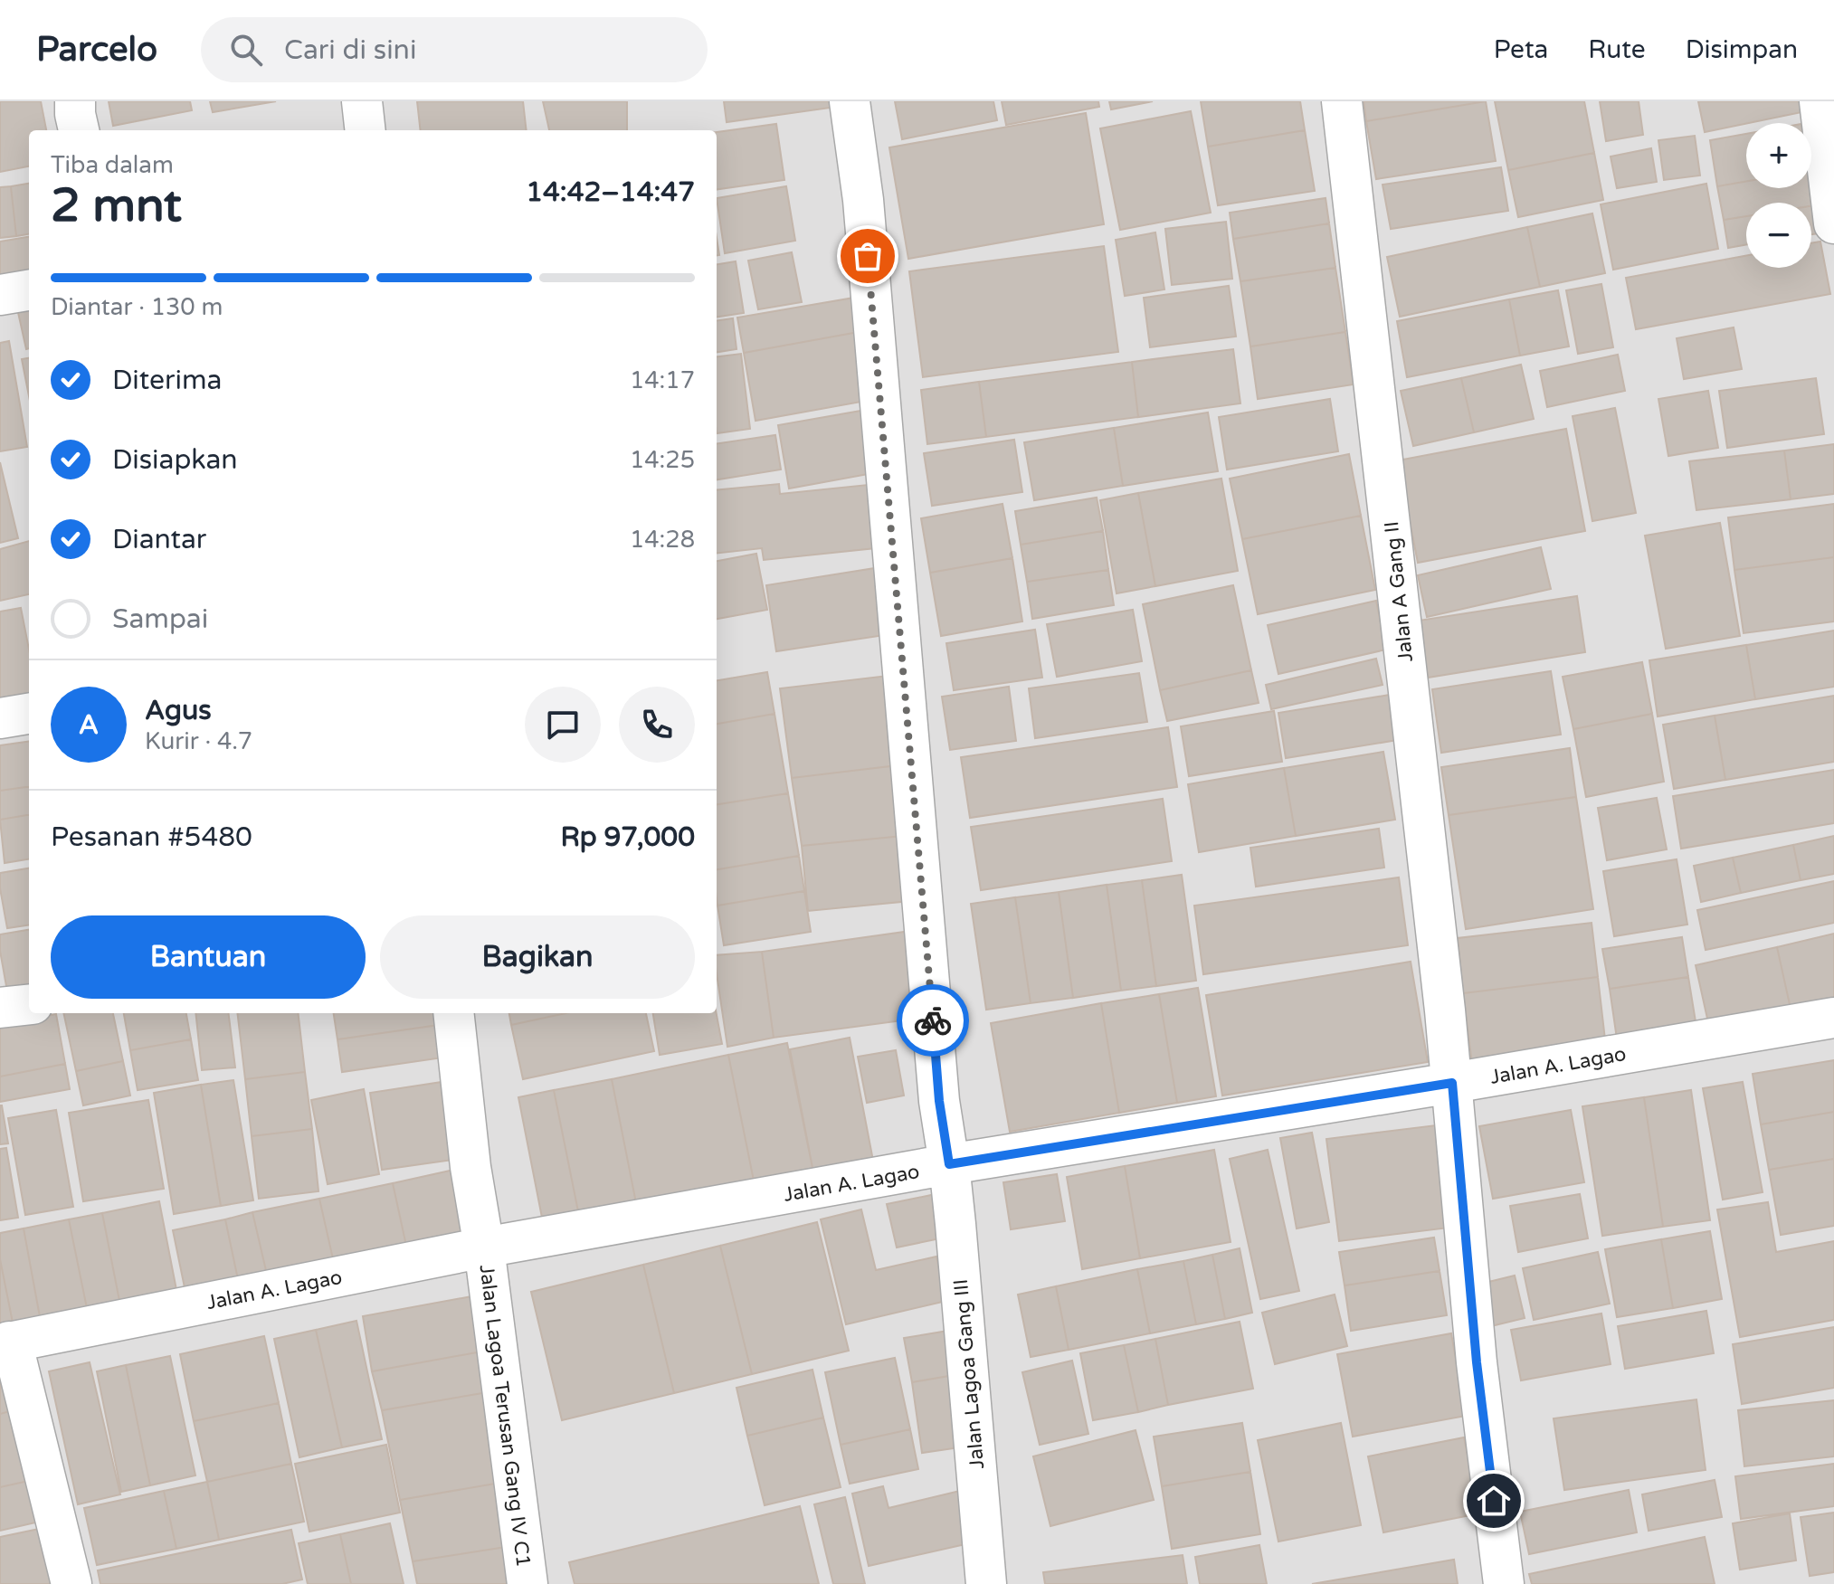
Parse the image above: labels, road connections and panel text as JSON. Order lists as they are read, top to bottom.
{
  "streets": {
    "street": [
      "Jalan A Gang II",
      "Jalan A. Lagao",
      "Jalan Lagoa Gang III",
      "Jalan Lagoa Terusan Gang IV C1"
    ]
  },
  "crossings": [
    ["Jalan A Gang II", "Jalan A. Lagao"],
    ["Jalan A. Lagao", "Jalan Lagoa Gang III"],
    ["Jalan A. Lagao", "Jalan Lagoa Terusan Gang IV C1"]
  ],
  "page": {
    "header": "Parcelo",
    "search": "Cari di sini",
    "nav": ["Peta", "Rute", "Disimpan"],
    "map_buttons": ["+", "−"],
    "heading": ["2 mnt", "Tiba dalam", "14:42–14:47"],
    "panel": [
      "Agus",
      "Kurir · 4.7",
      "Pesanan #5480",
      "Rp 97,000"
    ],
    "bar": "Diantar · 130 m",
    "list": [
      ["Diterima", "14:17"],
      ["Disiapkan", "14:25"],
      ["Diantar", "14:28"],
      "Sampai"
    ],
    "round": "A",
    "buttons": ["Bantuan", "Bagikan"]
  }
}
